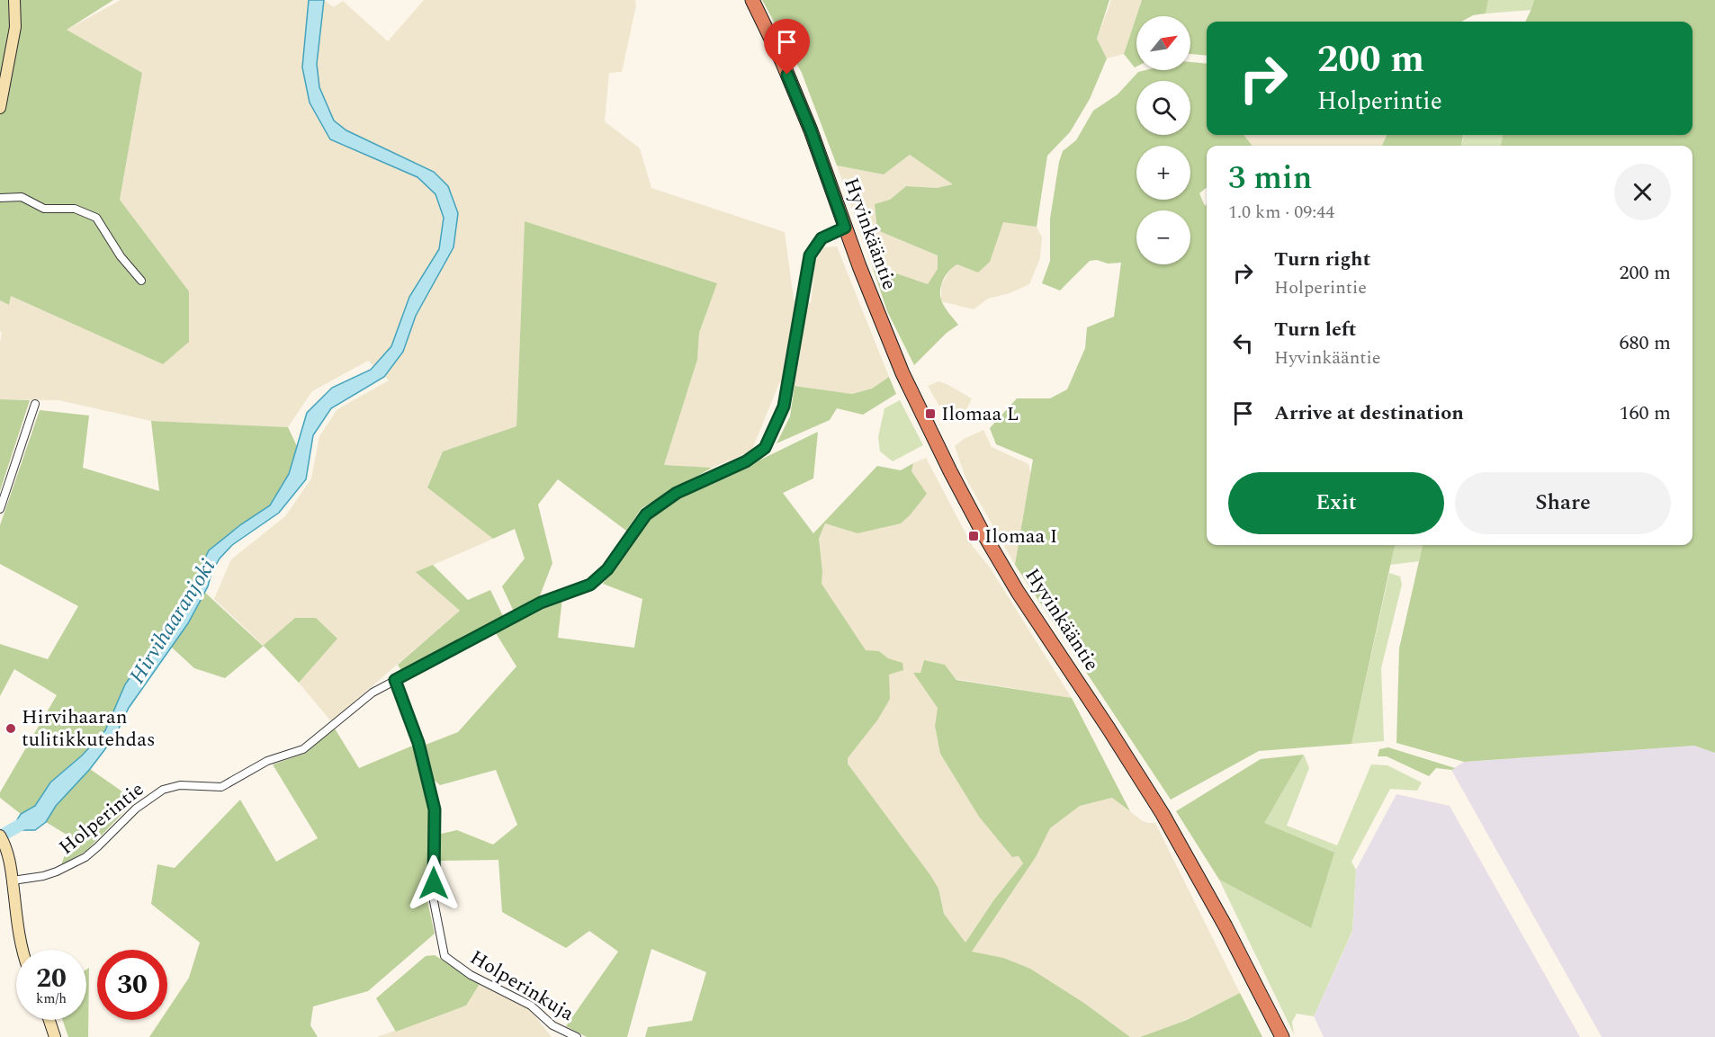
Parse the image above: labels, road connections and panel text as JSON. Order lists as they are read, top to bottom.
{
  "streets": {
    "highway": ["Hyvinkääntie"],
    "street": ["Holperintie", "Holperinkuja"]
  },
  "crossings": [
    ["Hyvinkääntie", "Holperintie"],
    ["Holperintie", "Holperinkuja"]
  ],
  "water": ["Hirvihaaranjoki"],
  "places": {
    "transit": ["Ilomaa L", "Ilomaa I"],
    "other": ["Hirvihaaran tulitikkutehdas"]
  },
  "north": "top right",
  "page": {
    "map_buttons": ["+", "−"],
    "turn": ["200 m", "Holperintie"],
    "heading": ["3 min", "1.0 km · 09:44"],
    "list": [
      {
        "name": "Turn right",
        "note": "Holperintie",
        "value": "200 m"
      },
      {
        "name": "Turn left",
        "note": "Hyvinkääntie",
        "value": "680 m"
      },
      {
        "name": "Arrive at destination",
        "value": "160 m"
      }
    ],
    "buttons": ["Exit", "Share"],
    "speed": "20 km/h",
    "limit": "30"
  }
}
